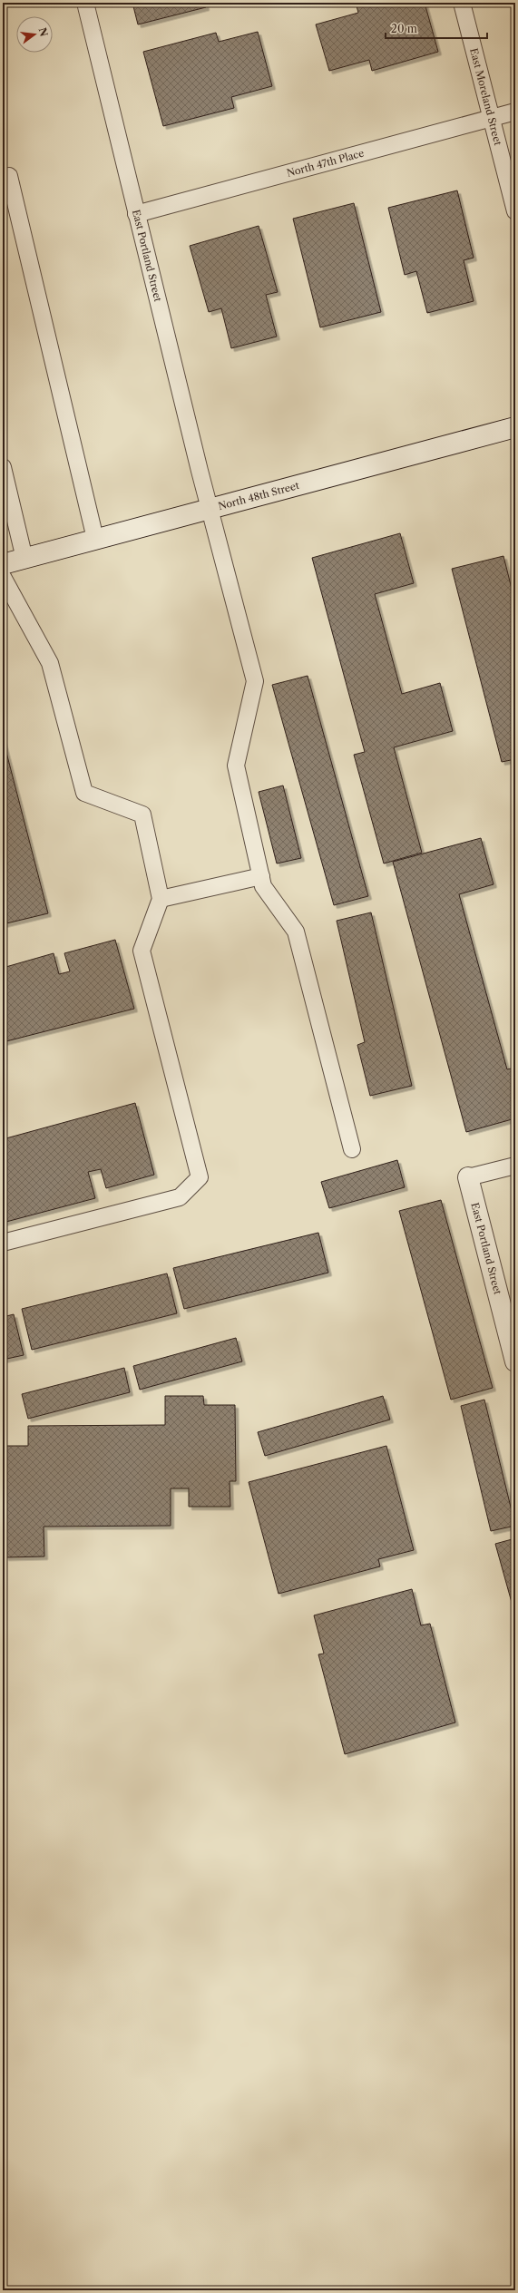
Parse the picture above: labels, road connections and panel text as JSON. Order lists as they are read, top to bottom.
{
  "streets": {
    "street": ["East Portland Street", "North 48th Street"],
    "lane": ["East Moreland Street", "North 47th Place"]
  },
  "crossings": [
    ["East Moreland Street", "North 47th Place"],
    ["North 47th Place", "East Portland Street"],
    ["East Portland Street", "North 48th Street"]
  ],
  "scale_bar": "20 m",
  "north": "right"
}
